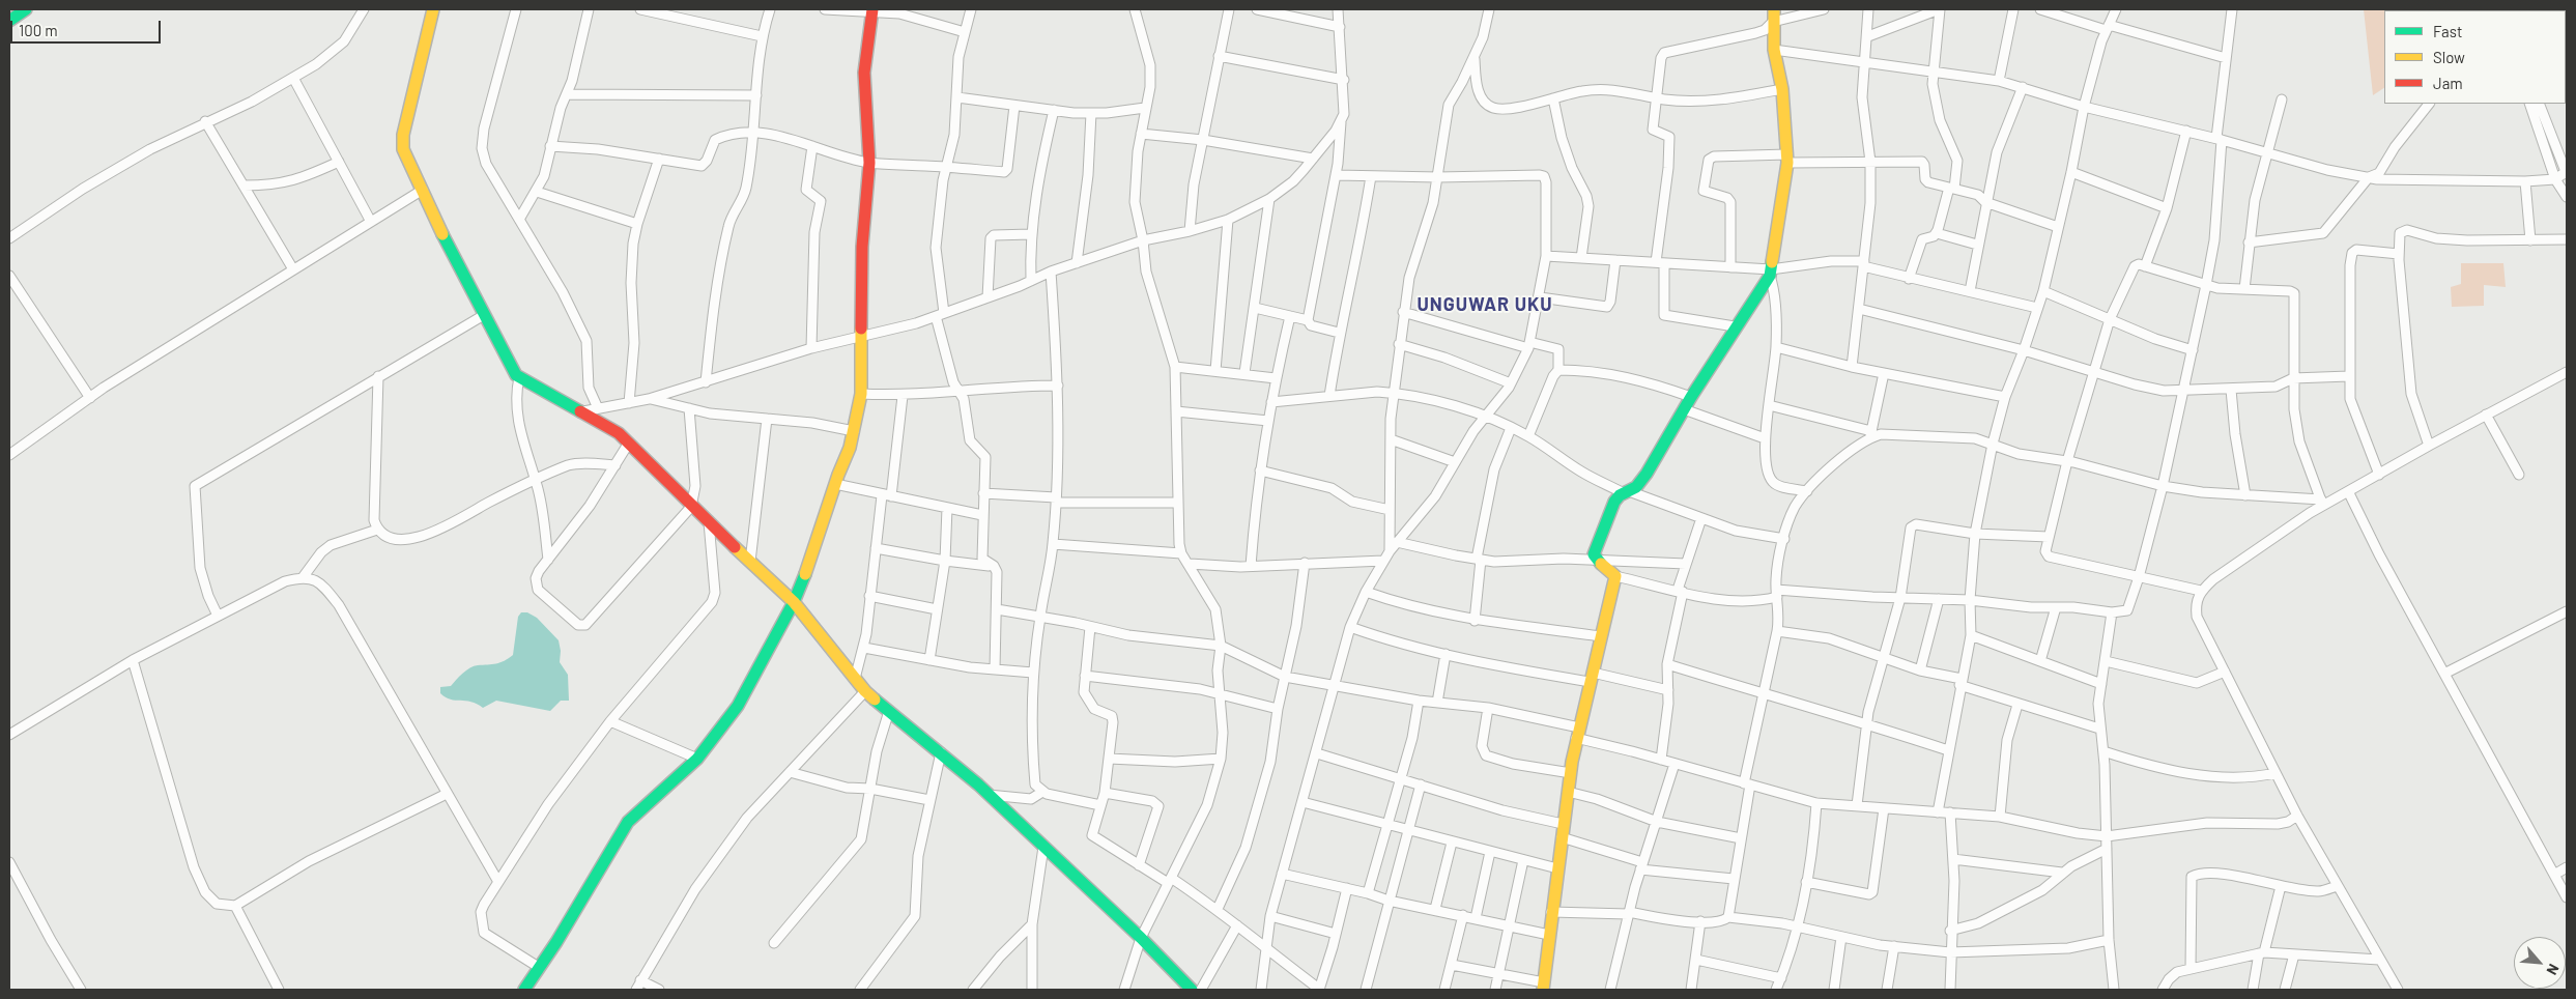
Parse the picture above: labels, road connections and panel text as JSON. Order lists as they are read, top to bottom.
{
  "districts": ["UNGUWAR UKU"],
  "legend": ["Fast", "Slow", "Jam"],
  "scale_bar": "100 m",
  "north": "bottom right"
}
